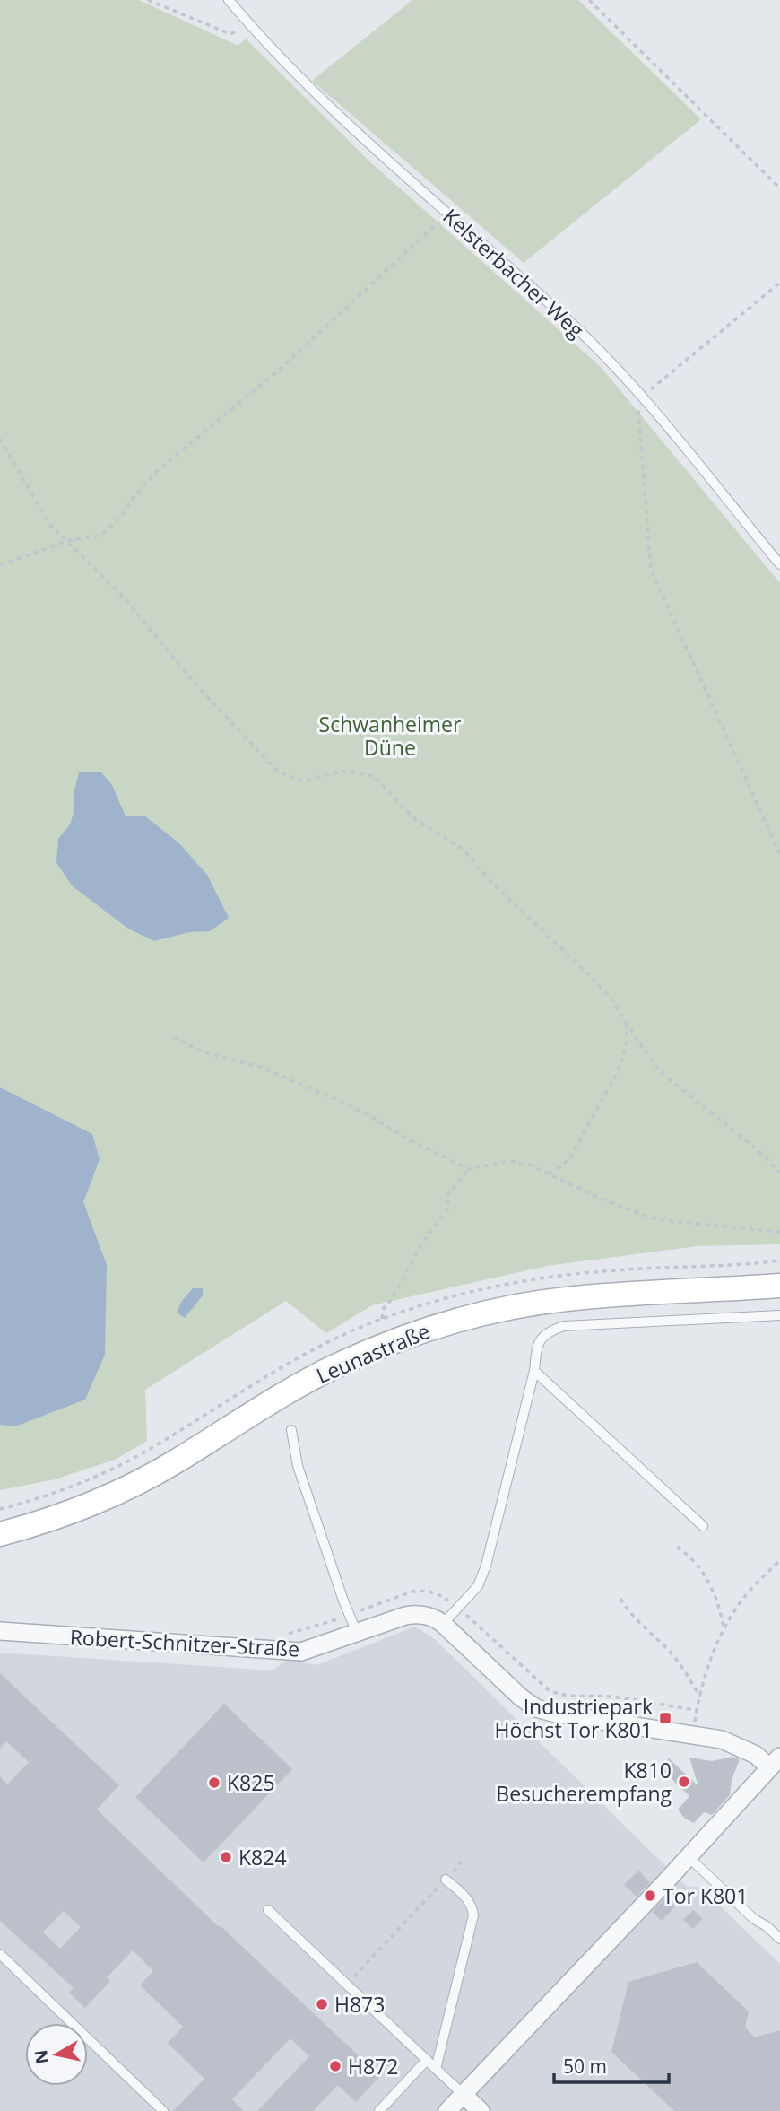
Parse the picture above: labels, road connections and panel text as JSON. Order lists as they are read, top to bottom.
{
  "streets": {
    "main road": ["Leunastraße"],
    "street": ["Robert-Schnitzer-Straße"],
    "lane": ["Kelsterbacher Weg"]
  },
  "parks": ["Schwanheimer Düne"],
  "places": {
    "transit": ["Industriepark Höchst Tor K801"],
    "other": [
      "K810 Besucherempfang",
      "K825",
      "K824",
      "Tor K801",
      "H873",
      "H872"
    ]
  },
  "scale_bar": "50 m",
  "north": "left"
}
